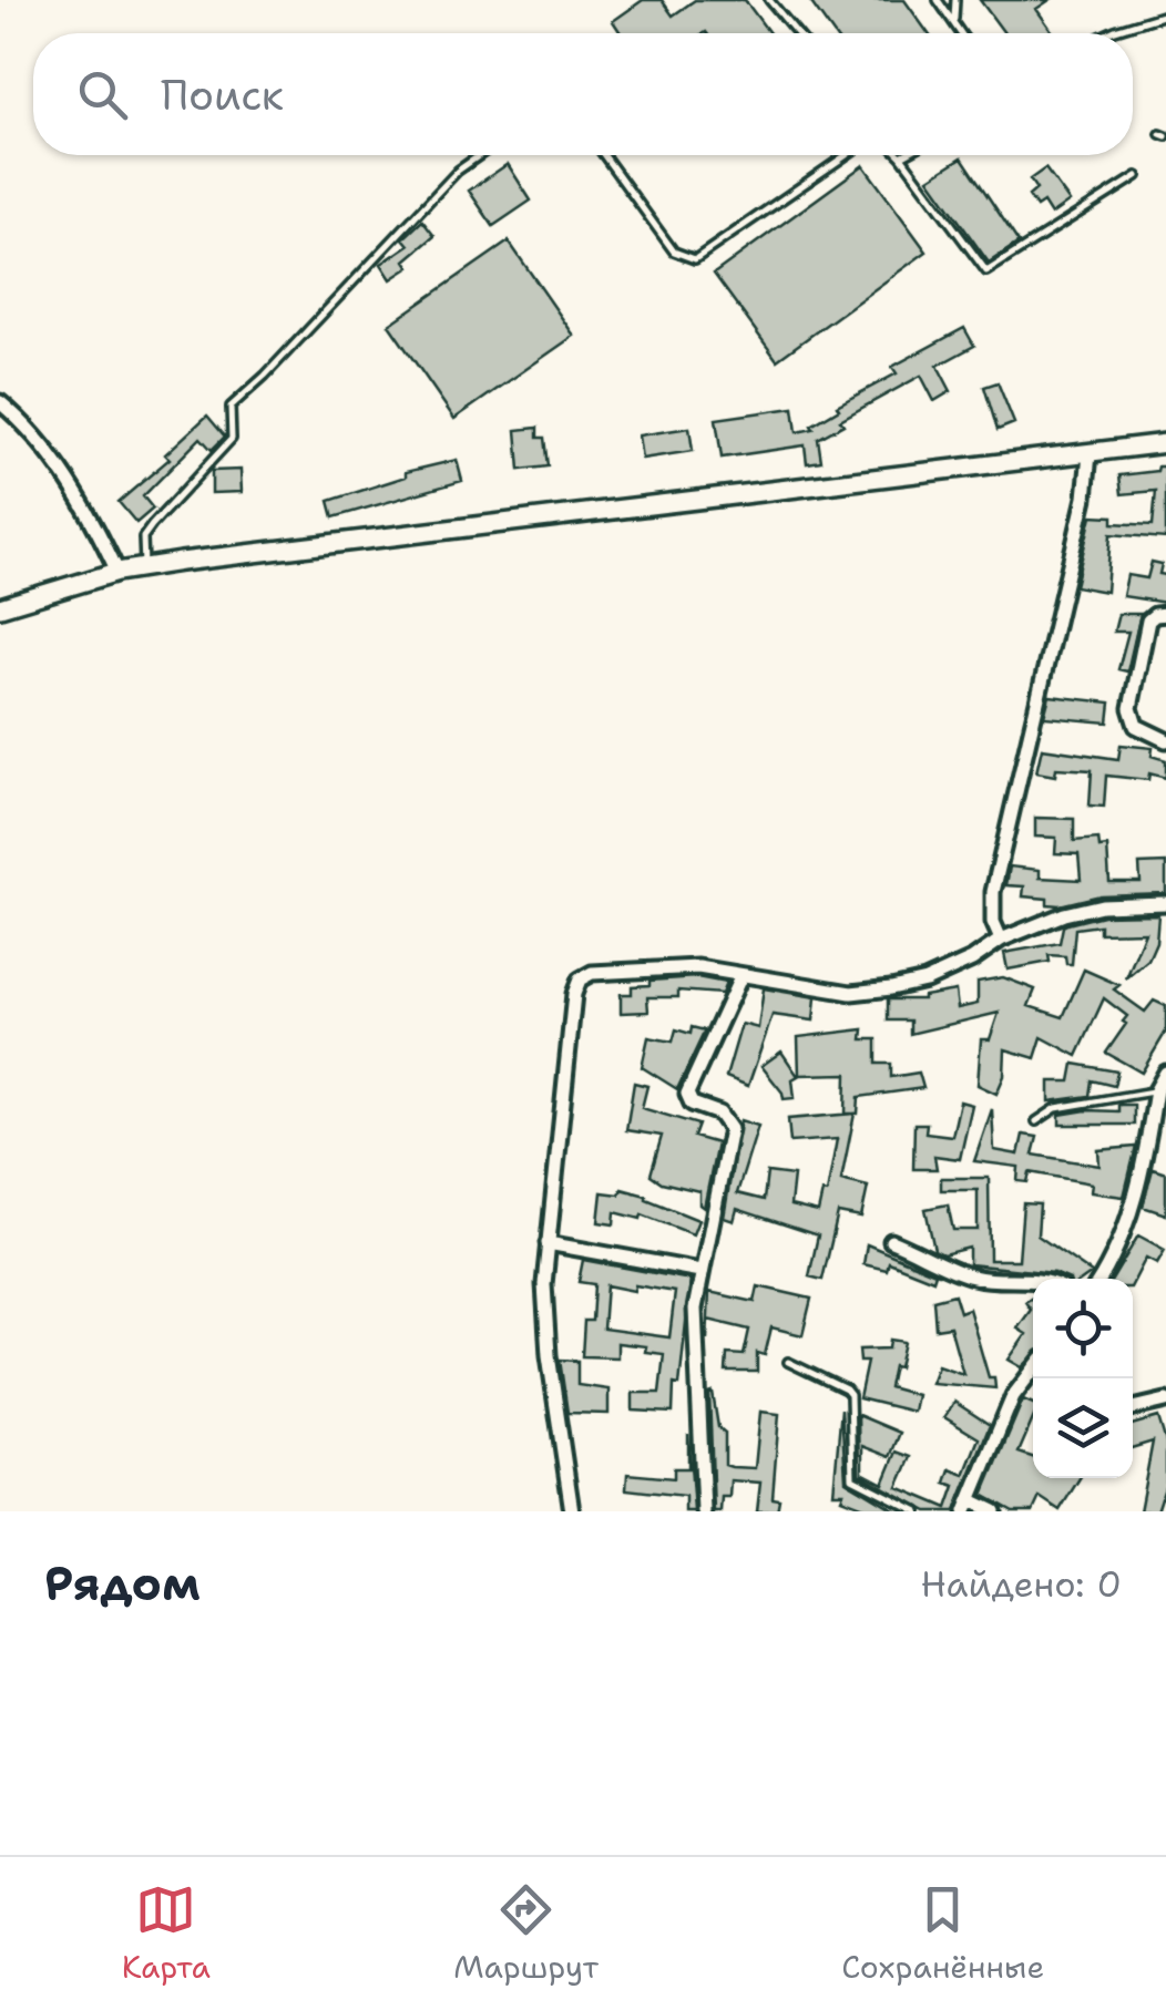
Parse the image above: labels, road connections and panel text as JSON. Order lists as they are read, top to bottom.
{
  "page": {
    "search": "Поиск",
    "heading": ["Рядом", "Найдено: 0"],
    "nav": ["Карта", "Маршрут", "Сохранённые"]
  }
}
